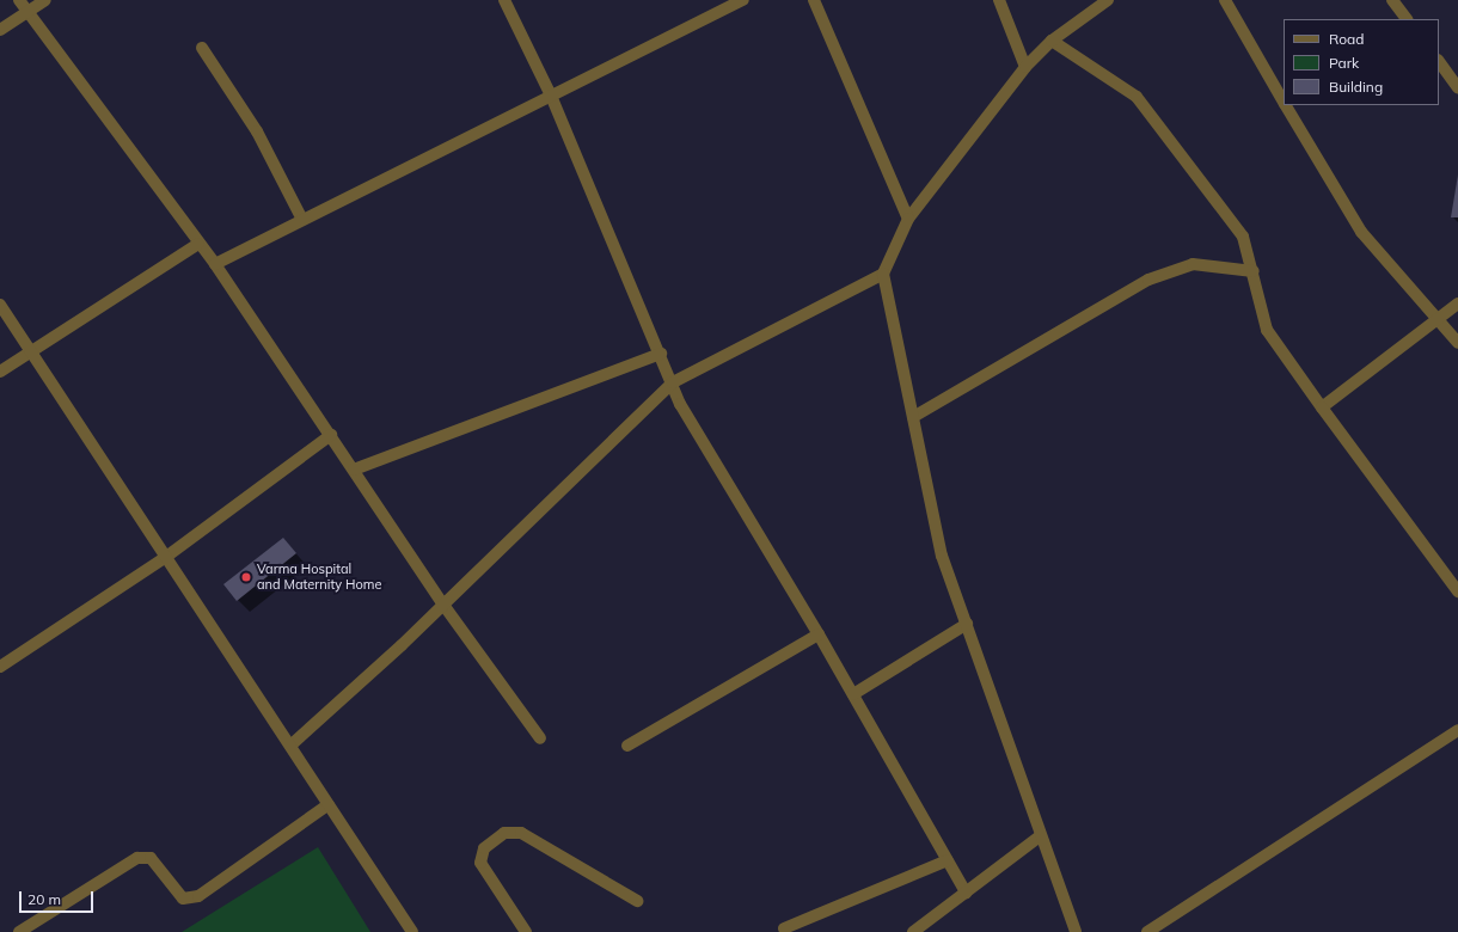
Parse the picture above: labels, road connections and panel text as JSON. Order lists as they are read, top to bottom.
{
  "places": ["Varma Hospital and Maternity Home"],
  "legend": ["Road", "Park", "Building"],
  "scale_bar": "20 m"
}
